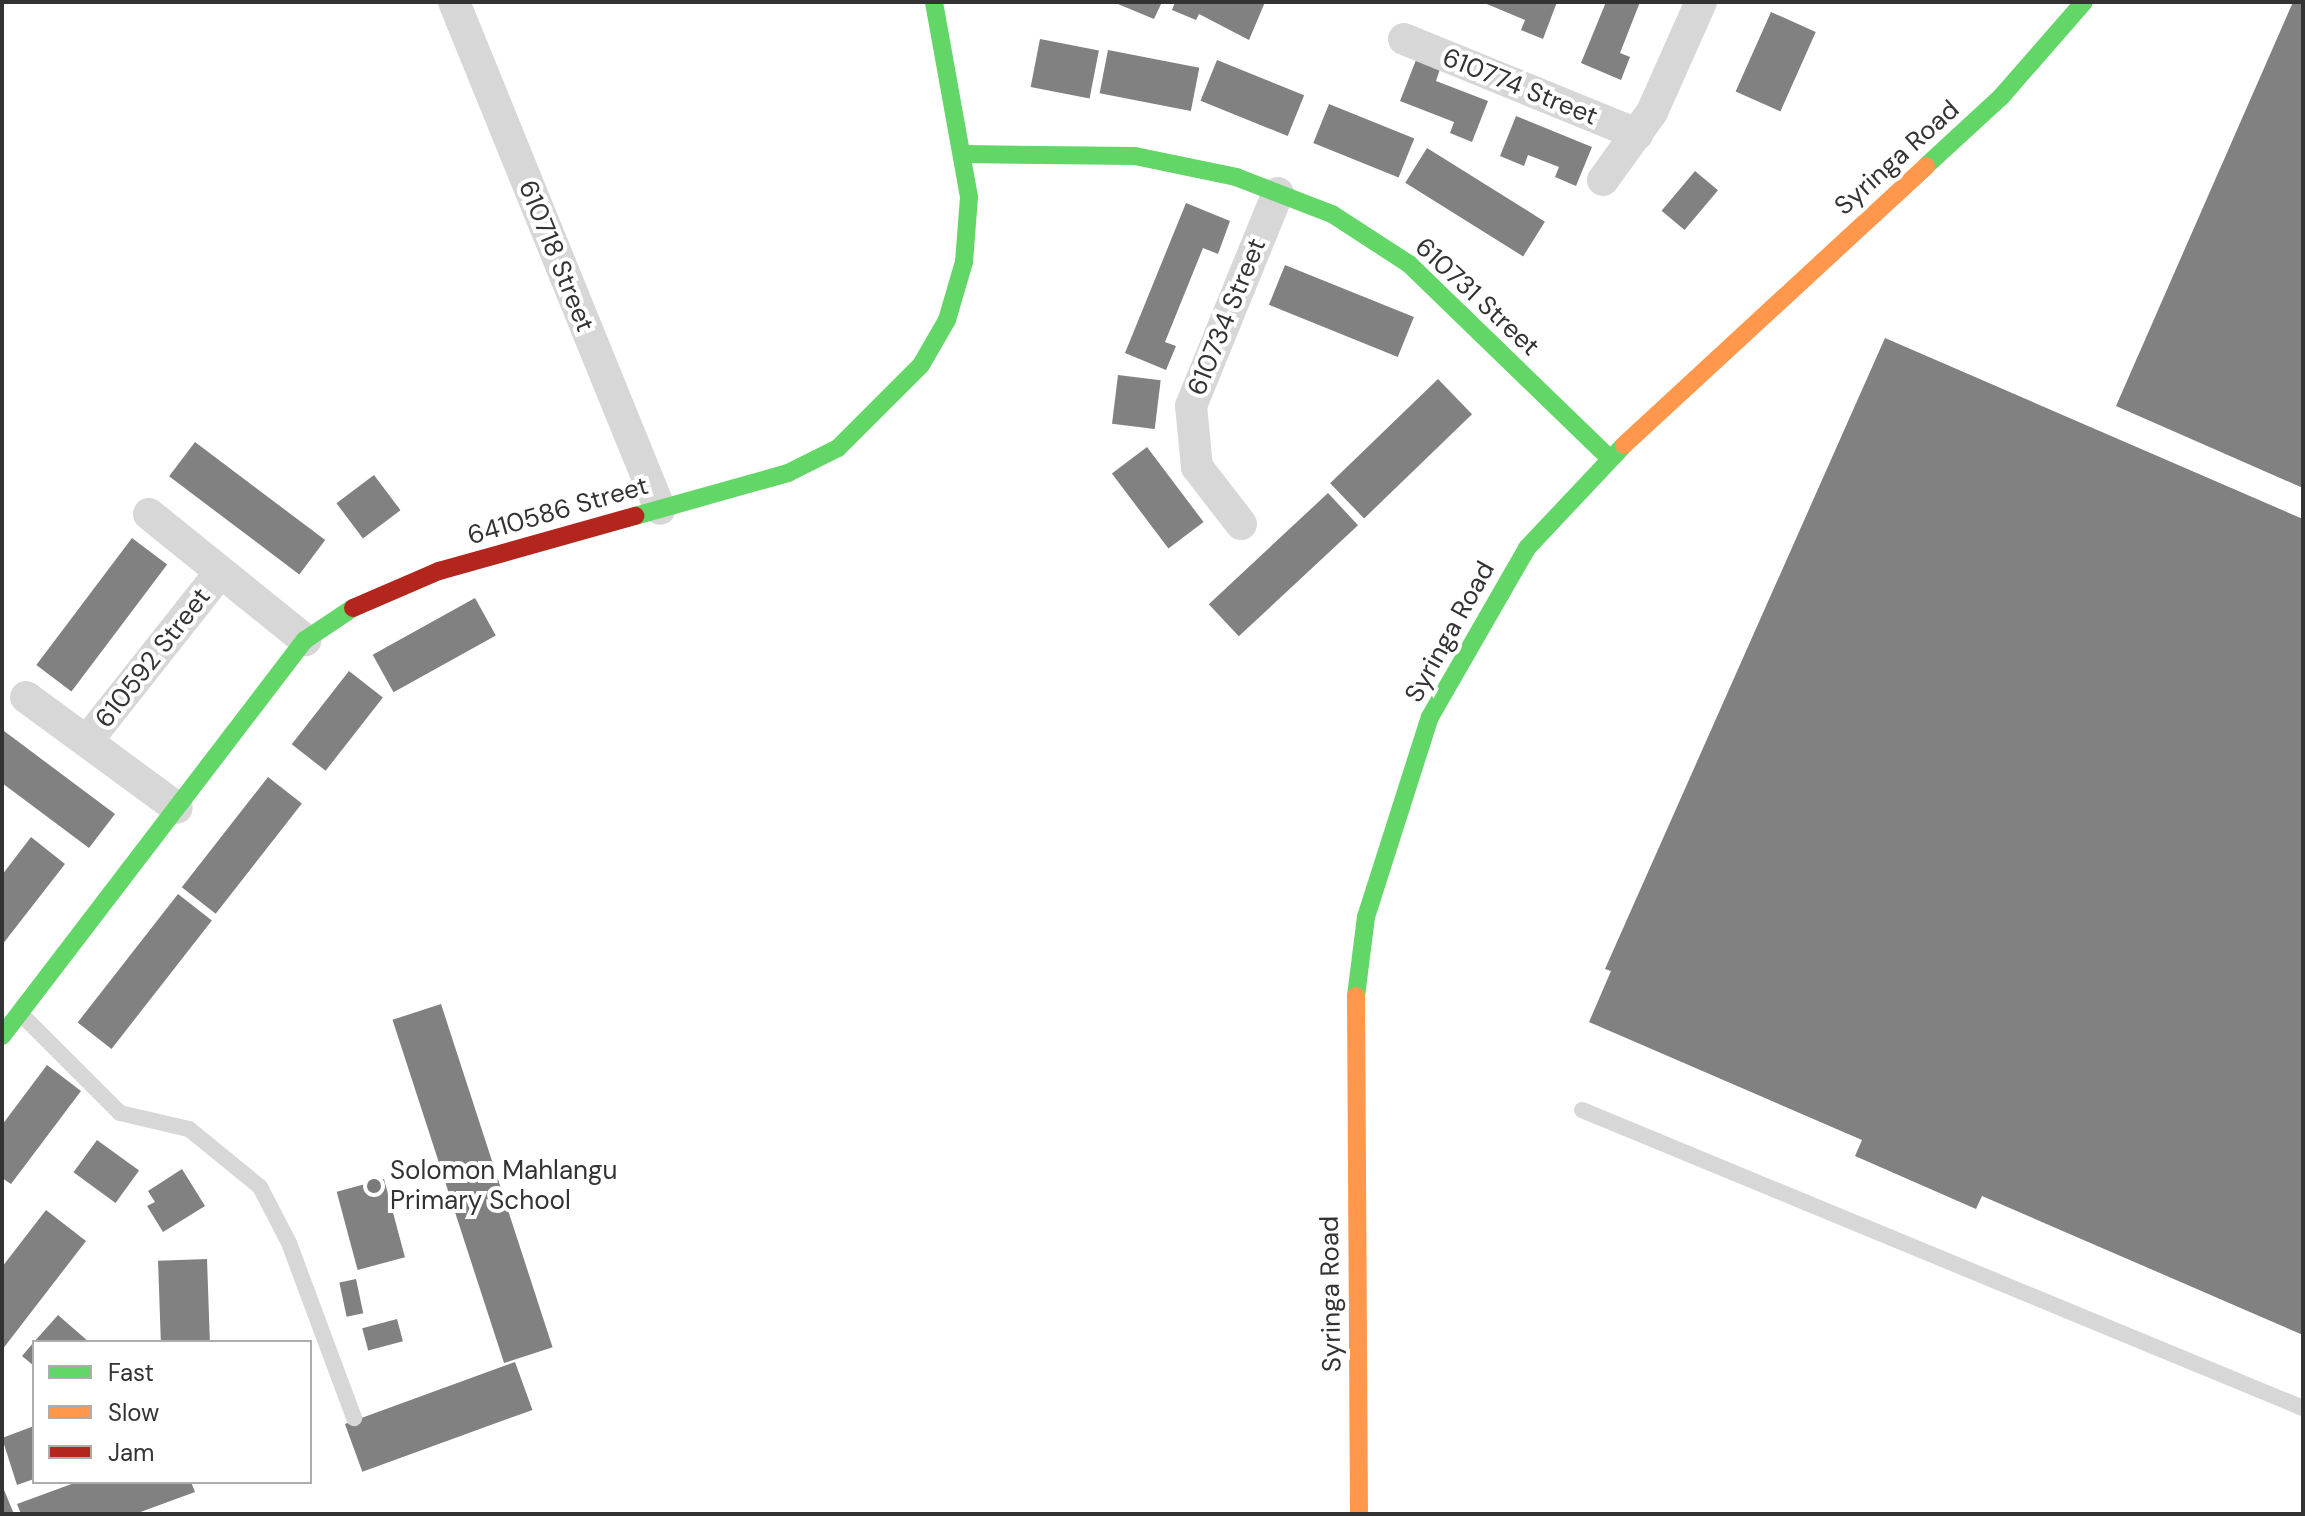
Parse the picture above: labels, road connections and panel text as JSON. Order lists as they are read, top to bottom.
{
  "streets": {
    "street": [
      "610774 Street",
      "Syringa Road",
      "610718 Street",
      "610731 Street",
      "610734 Street",
      "6410586 Street",
      "610592 Street"
    ]
  },
  "crossings": [
    ["Syringa Road", "610731 Street"],
    ["610718 Street", "6410586 Street"],
    ["610731 Street", "610734 Street"],
    ["610731 Street", "6410586 Street"],
    ["6410586 Street", "610592 Street"]
  ],
  "places": ["Solomon Mahlangu Primary School"],
  "legend": ["Fast", "Slow", "Jam"]
}
